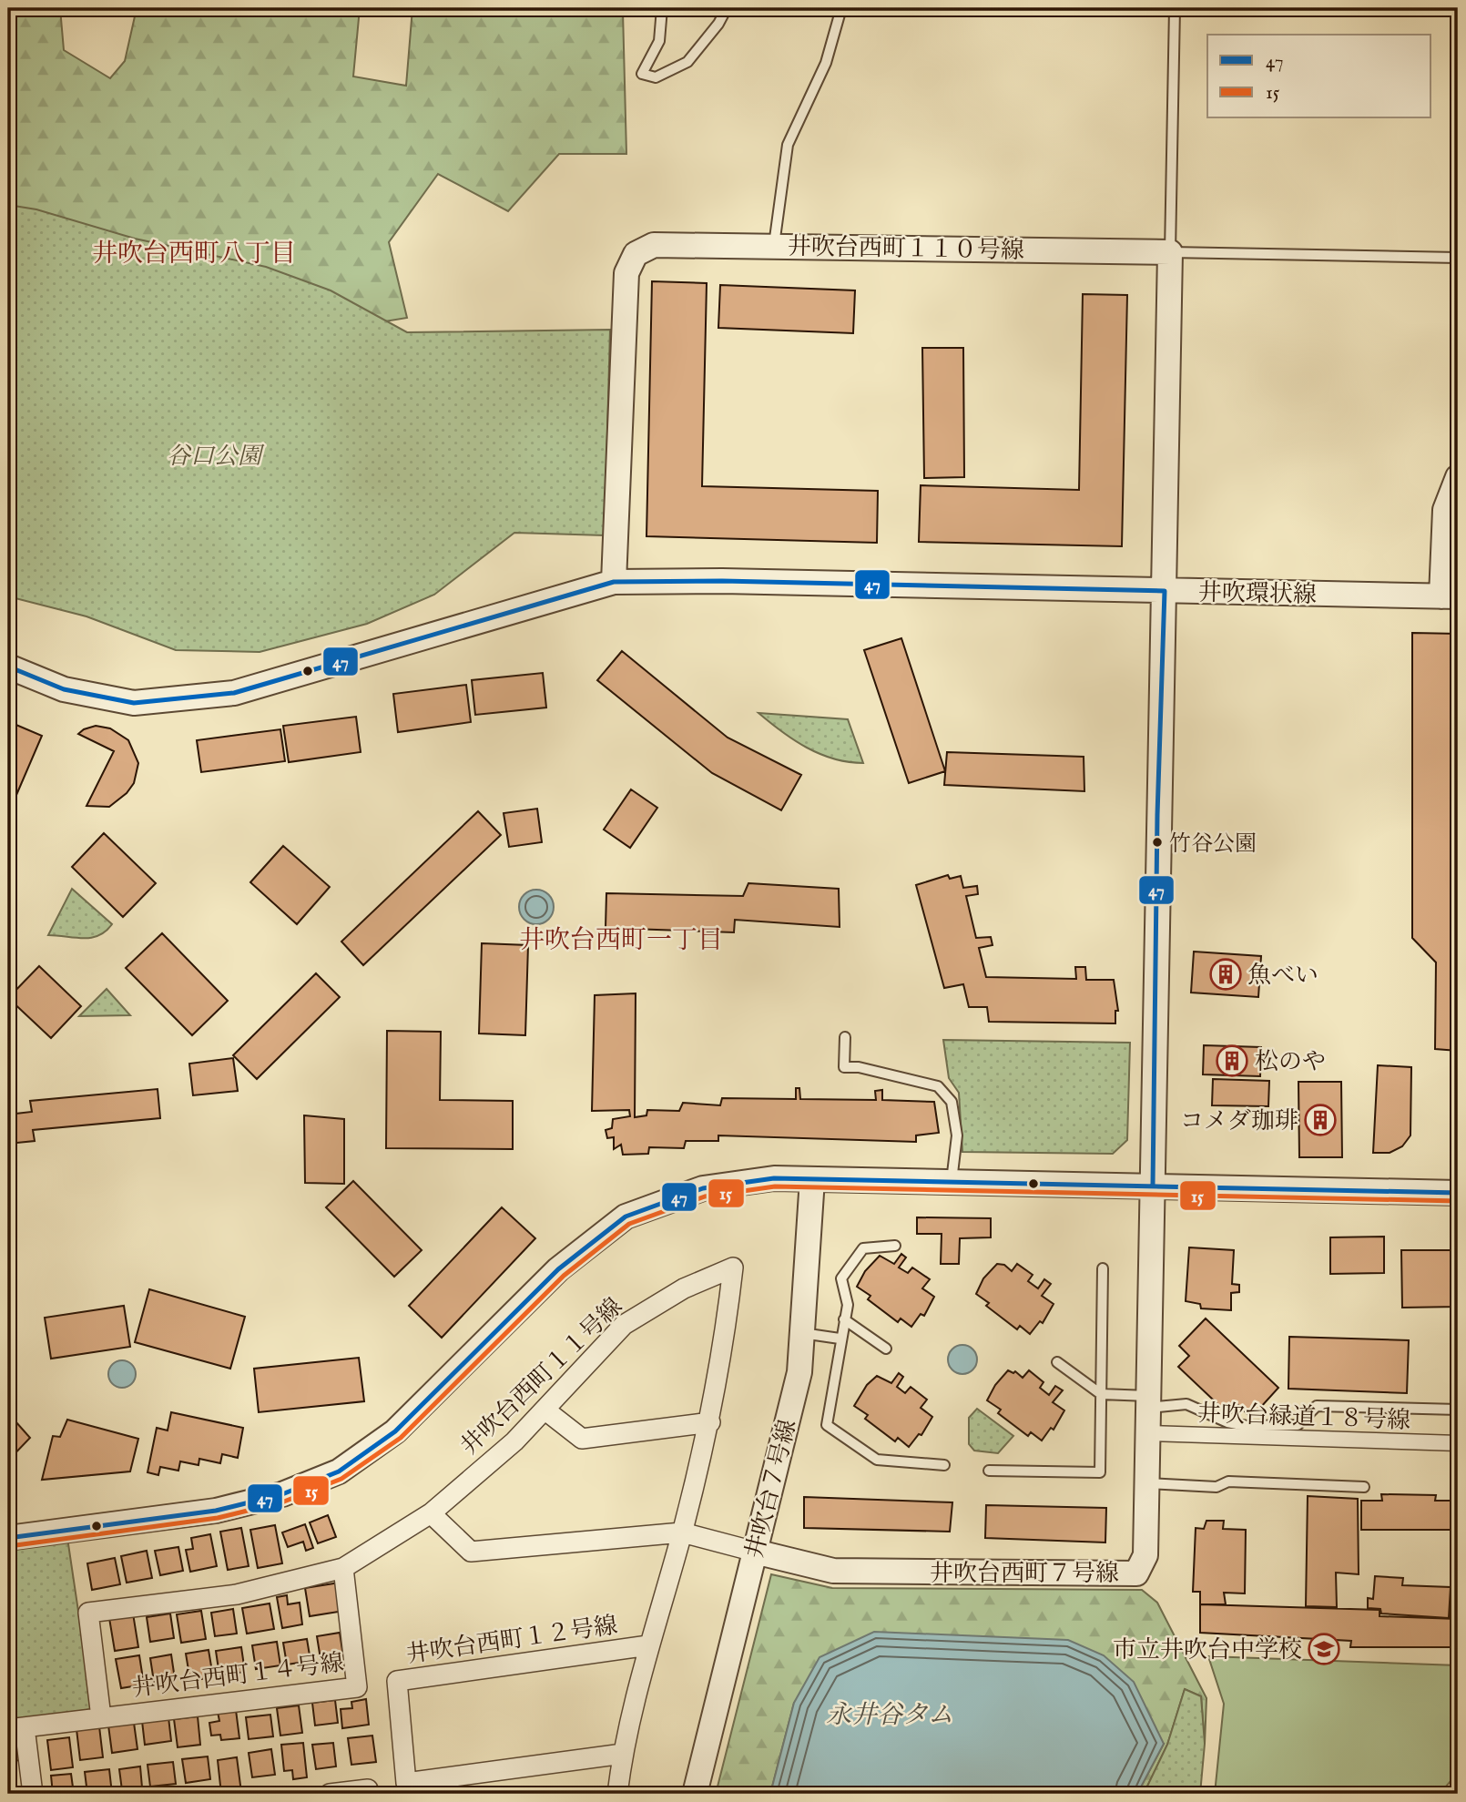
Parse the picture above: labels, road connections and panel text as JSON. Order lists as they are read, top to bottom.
{
  "streets": {
    "street": [
      "井吹台西町１１０号線",
      "井吹環状線",
      "井吹台西町１１号線",
      "井吹台緑道１８号線",
      "井吹台７号線",
      "井吹台西町７号線",
      "井吹台西町１２号線",
      "井吹台西町１４号線"
    ]
  },
  "crossings": [
    ["井吹台西町１１０号線", "井吹環状線"],
    ["井吹環状線", "井吹台西町７号線"],
    ["井吹台西町１１号線", "井吹台西町１２号線"],
    ["井吹台西町１１号線", "井吹台西町１４号線"],
    ["井吹台緑道１８号線", "井吹台西町７号線"],
    ["井吹台７号線", "井吹台西町７号線"]
  ],
  "districts": ["井吹台西町八丁目", "井吹台西町一丁目"],
  "water": ["永井谷タム"],
  "parks": ["谷口公園"],
  "places": {
    "other": ["竹谷公園"],
    "building": ["魚べい", "松のや", "コメダ珈琲"],
    "school or university": ["市立井吹台中学校"]
  },
  "lines": ["transit line 47", "transit line 15"],
  "legend": ["47", "15"]
}
